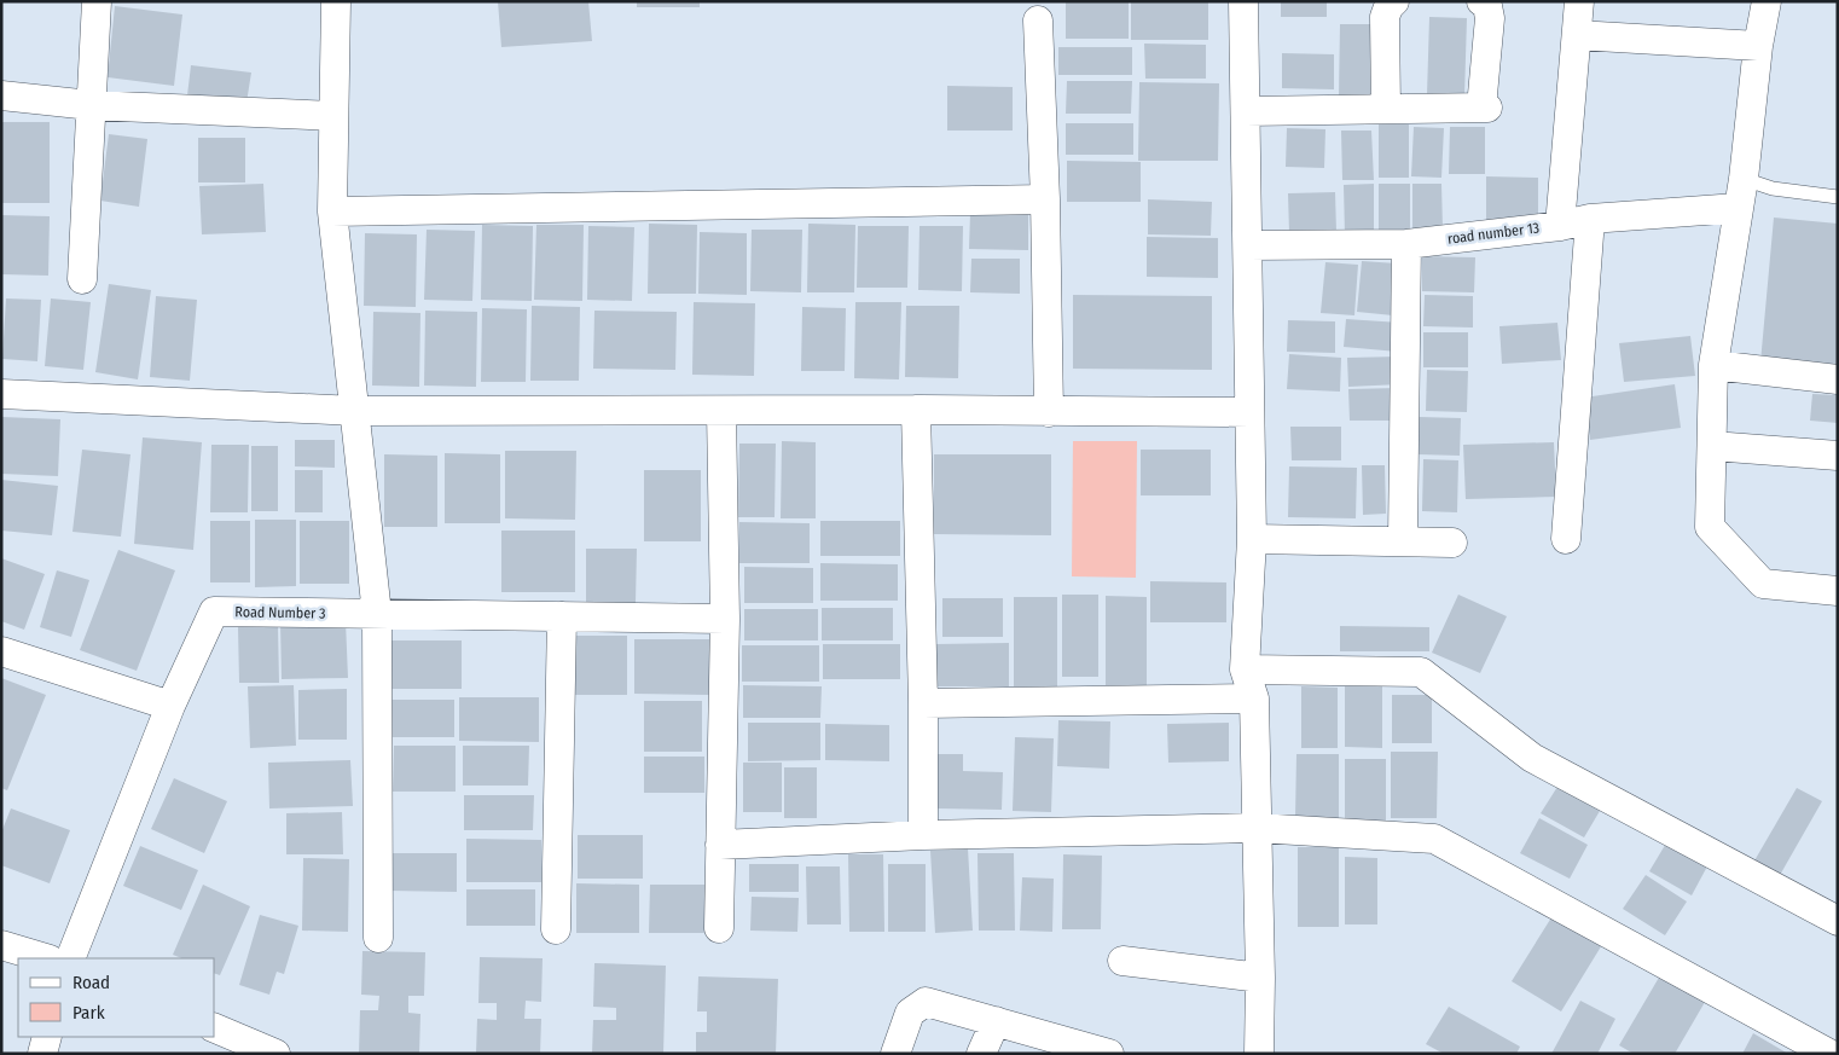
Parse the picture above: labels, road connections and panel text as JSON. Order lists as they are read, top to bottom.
{
  "streets": {
    "street": ["road number 13", "Road Number 3"]
  },
  "legend": ["Road", "Park"]
}
